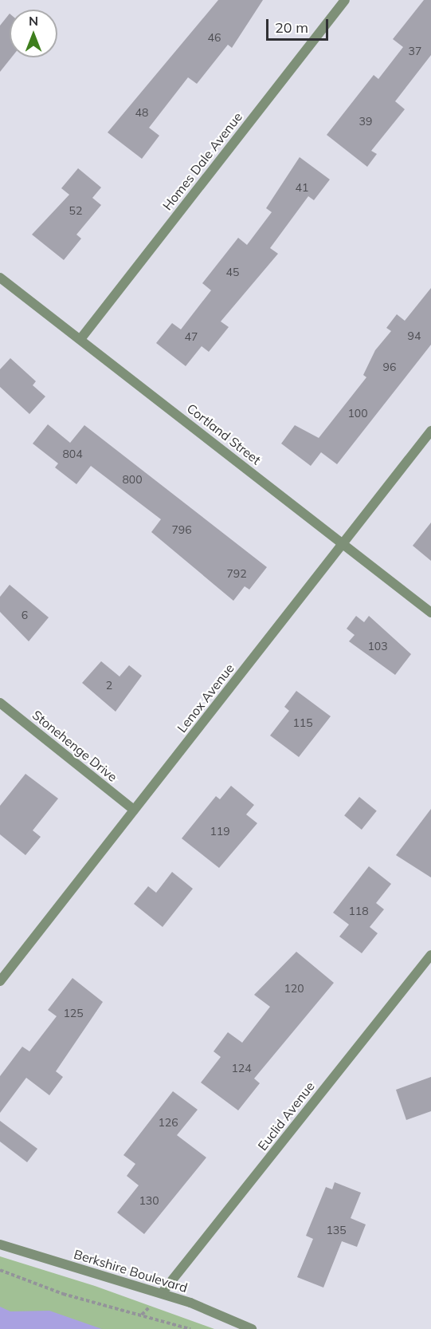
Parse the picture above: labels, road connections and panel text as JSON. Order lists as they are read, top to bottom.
{
  "streets": {
    "street": [
      "Homes Dale Avenue",
      "Cortland Street",
      "Lenox Avenue",
      "Stonehenge Drive",
      "Euclid Avenue",
      "Berkshire Boulevard"
    ]
  },
  "crossings": [
    ["Homes Dale Avenue", "Cortland Street"],
    ["Cortland Street", "Lenox Avenue"],
    ["Lenox Avenue", "Stonehenge Drive"],
    ["Euclid Avenue", "Berkshire Boulevard"]
  ],
  "house_numbers": [
    "46",
    "37",
    "48",
    "39",
    "41",
    "52",
    "45",
    "94",
    "47",
    "96",
    "100",
    "804",
    "800",
    "796",
    "792",
    "6",
    "103",
    "2",
    "115",
    "119",
    "118",
    "120",
    "125",
    "124",
    "126",
    "130",
    "135"
  ],
  "scale_bar": "20 m",
  "north": "top"
}
